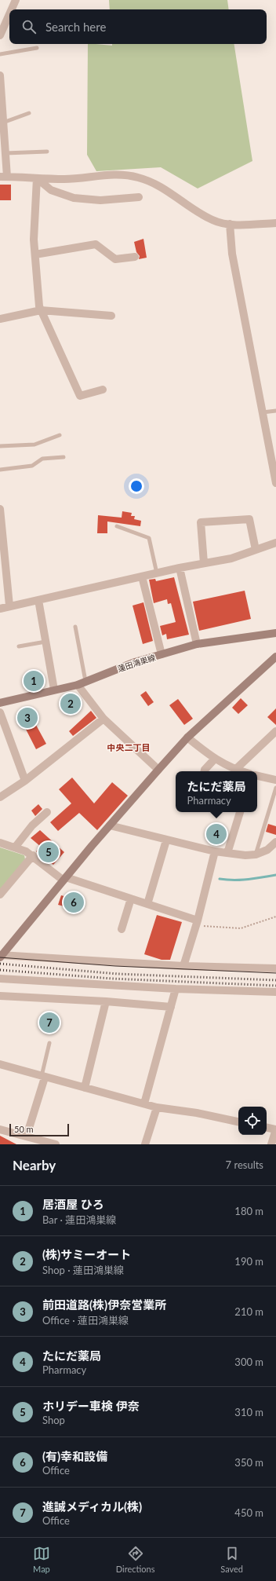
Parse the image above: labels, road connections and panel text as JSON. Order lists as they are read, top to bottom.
{
  "streets": {
    "street": ["蓮田鴻巣線"]
  },
  "districts": ["中央二丁目"],
  "scale_bar": "50 m",
  "page": {
    "search": "Search here",
    "pins": [
      "1",
      "2",
      "3",
      "4",
      "5",
      "6",
      "7"
    ],
    "popup": ["たにだ薬局", "Pharmacy"],
    "scale": "50 m",
    "heading": ["Nearby", "7 results"],
    "list": [
      {
        "mark": "1",
        "name": "居酒屋 ひろ",
        "note": "Bar · 蓮田鴻巣線",
        "value": "180 m"
      },
      {
        "mark": "2",
        "name": "(株)サミーオート",
        "note": "Shop · 蓮田鴻巣線",
        "value": "190 m"
      },
      {
        "mark": "3",
        "name": "前田道路(株)伊奈営業所",
        "note": "Office · 蓮田鴻巣線",
        "value": "210 m"
      },
      {
        "mark": "4",
        "name": "たにだ薬局",
        "note": "Pharmacy",
        "value": "300 m"
      },
      {
        "mark": "5",
        "name": "ホリデー車検 伊奈",
        "note": "Shop",
        "value": "310 m"
      },
      {
        "mark": "6",
        "name": "(有)幸和設備",
        "note": "Office",
        "value": "350 m"
      },
      {
        "mark": "7",
        "name": "進誠メディカル(株)",
        "note": "Office",
        "value": "450 m"
      }
    ],
    "nav": ["Map", "Directions", "Saved"]
  }
}
